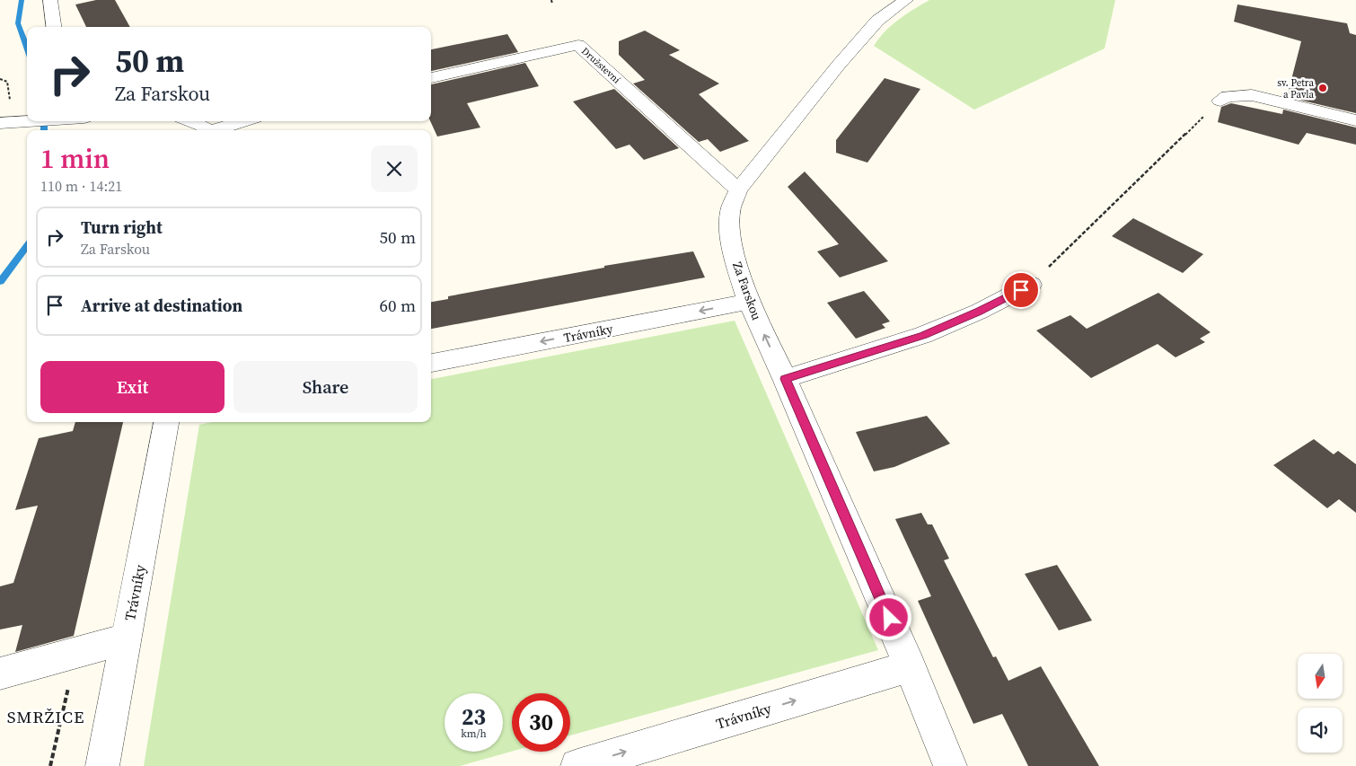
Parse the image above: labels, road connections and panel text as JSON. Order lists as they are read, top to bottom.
{
  "streets": {
    "street": ["Družstevní", "Za Farskou", "Trávníky"]
  },
  "crossings": [
    ["Družstevní", "Za Farskou"],
    ["Za Farskou", "Trávníky"]
  ],
  "districts": ["SMRŽICE"],
  "places": ["sv. Petra a Pavla"],
  "north": "bottom",
  "page": {
    "turn": ["50 m", "Za Farskou"],
    "heading": ["1 min", "110 m · 14:21"],
    "list": [
      {
        "name": "Turn right",
        "note": "Za Farskou",
        "value": "50 m"
      },
      {
        "name": "Arrive at destination",
        "value": "60 m"
      }
    ],
    "buttons": ["Exit", "Share"],
    "speed": "23 km/h",
    "limit": "30"
  }
}
